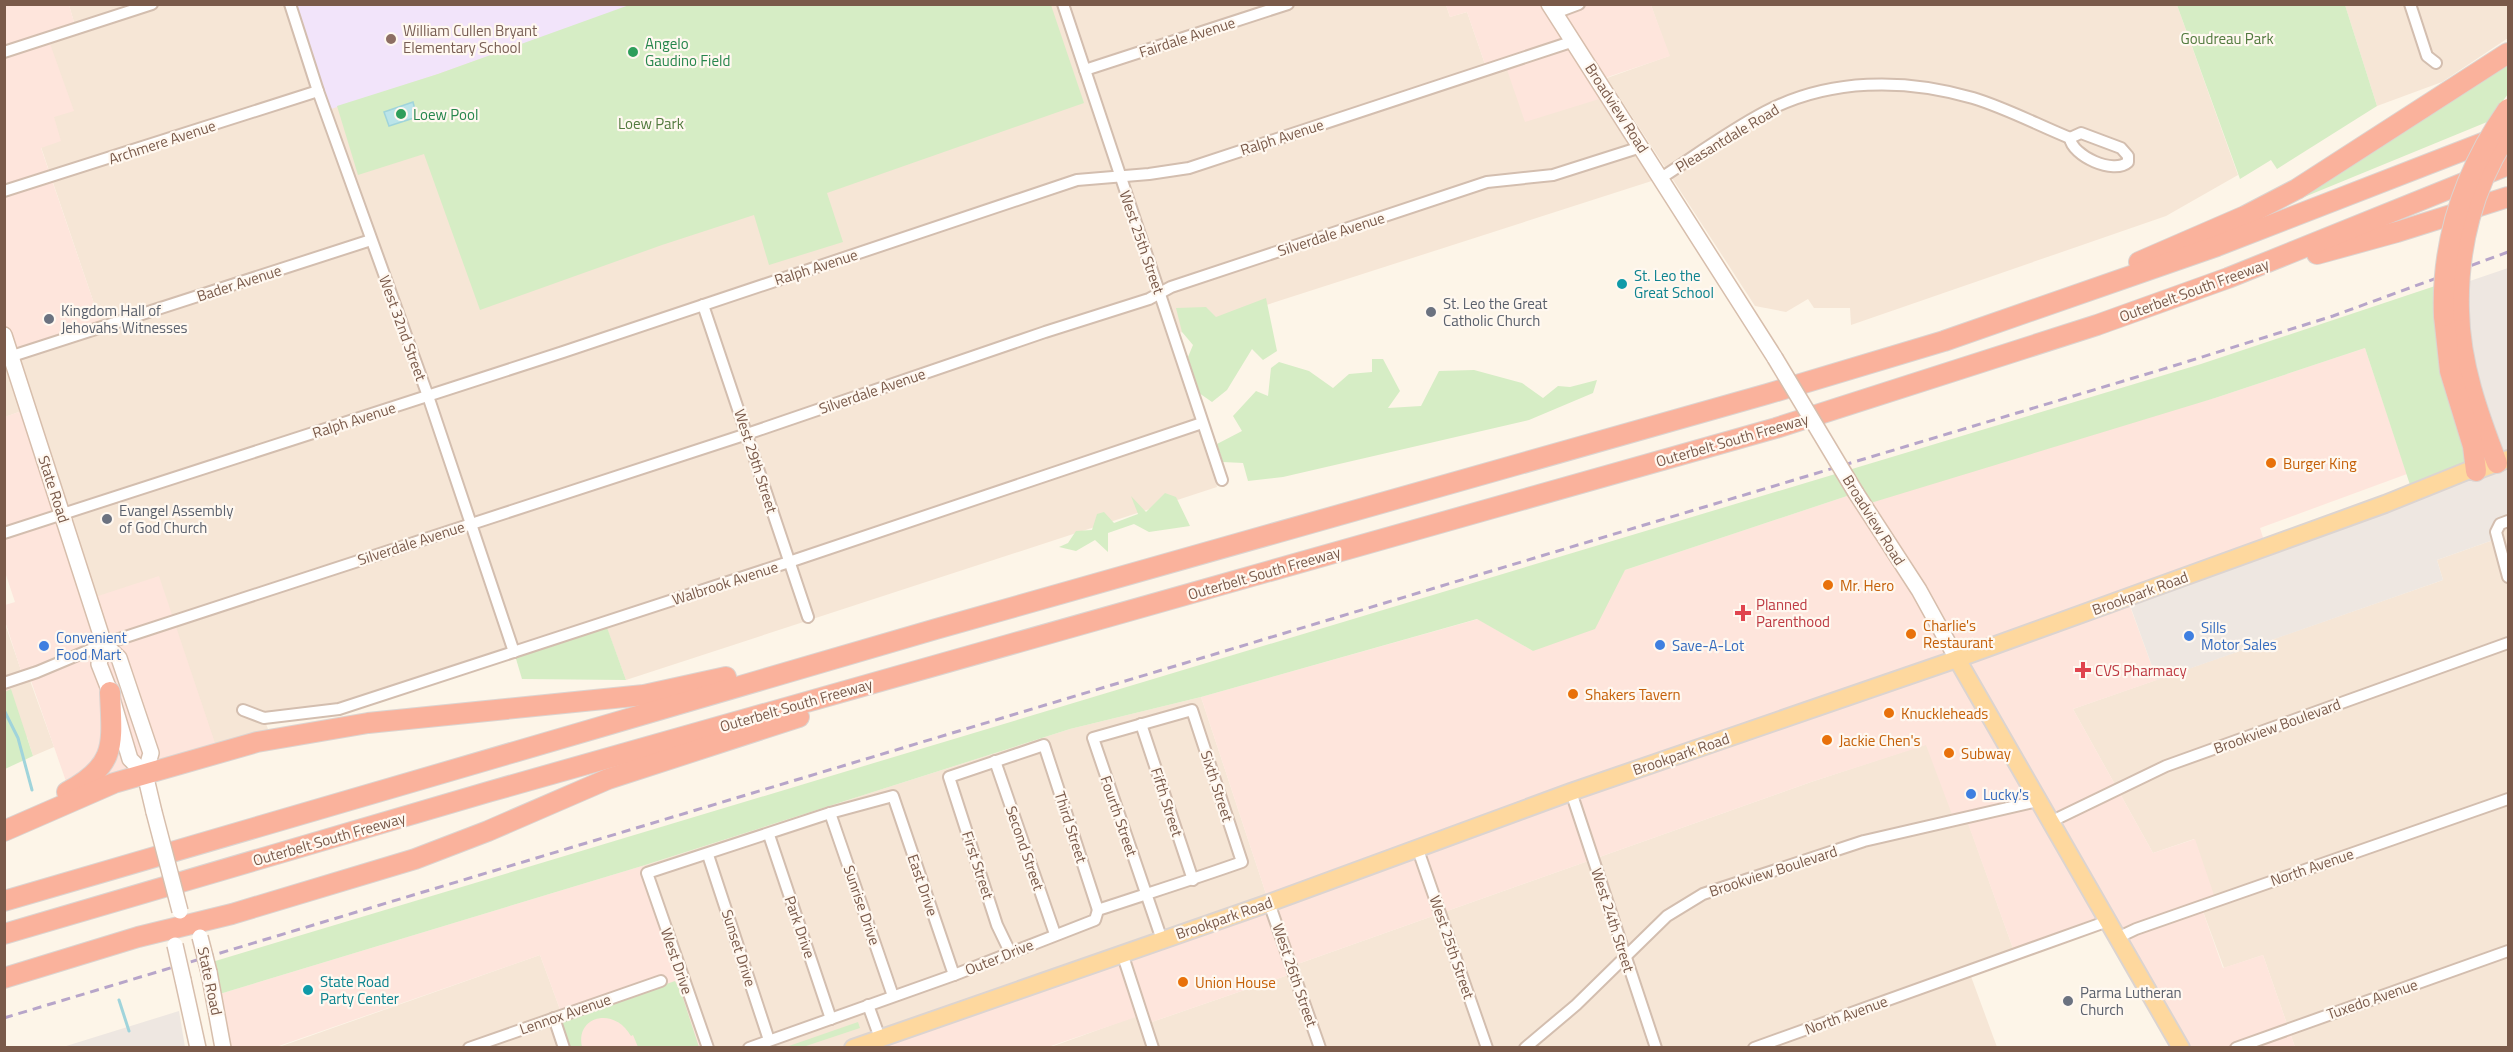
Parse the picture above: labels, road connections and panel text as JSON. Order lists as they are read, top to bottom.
{
  "streets": {
    "highway": ["Outerbelt South Freeway"],
    "main road": ["Broadview Road", "State Road", "Brookpark Road"],
    "street": [
      "Fairdale Avenue",
      "Ralph Avenue",
      "Pleasantdale Road",
      "Archmere Avenue",
      "Silverdale Avenue",
      "West 25th Street",
      "Bader Avenue",
      "West 32nd Street",
      "West 29th Street",
      "Walbrook Avenue",
      "Brookview Boulevard",
      "Sixth Street",
      "Fifth Street",
      "Fourth Street",
      "Third Street",
      "Second Street",
      "First Street",
      "North Avenue",
      "East Drive",
      "Sunrise Drive",
      "West 24th Street",
      "Park Drive",
      "Sunset Drive",
      "Outer Drive",
      "West Drive",
      "West 26th Street",
      "Tuxedo Avenue",
      "Lennox Avenue"
    ]
  },
  "crossings": [
    ["Fairdale Avenue", "West 25th Street"],
    ["Broadview Road", "Ralph Avenue"],
    ["Broadview Road", "Pleasantdale Road"],
    ["Broadview Road", "Silverdale Avenue"],
    ["Broadview Road", "Brookpark Road"],
    ["Broadview Road", "Brookview Boulevard"],
    ["Broadview Road", "North Avenue"],
    ["Ralph Avenue", "West 25th Street"],
    ["Ralph Avenue", "West 32nd Street"],
    ["Ralph Avenue", "West 29th Street"],
    ["Ralph Avenue", "State Road"],
    ["Archmere Avenue", "West 32nd Street"],
    ["Silverdale Avenue", "West 25th Street"],
    ["Silverdale Avenue", "West 32nd Street"],
    ["Silverdale Avenue", "West 29th Street"],
    ["Silverdale Avenue", "State Road"],
    ["West 25th Street", "Walbrook Avenue"],
    ["West 25th Street", "Brookpark Road"],
    ["Bader Avenue", "West 32nd Street"],
    ["Bader Avenue", "State Road"],
    ["West 32nd Street", "Walbrook Avenue"],
    ["West 29th Street", "Walbrook Avenue"],
    ["Brookpark Road", "Fourth Street"],
    ["Brookpark Road", "West 24th Street"],
    ["Brookpark Road", "West 26th Street"],
    ["Brookview Boulevard", "West 24th Street"],
    ["Sixth Street", "Fifth Street"],
    ["Sixth Street", "Fourth Street"],
    ["Sixth Street", "Outer Drive"],
    ["Fifth Street", "Fourth Street"],
    ["Fifth Street", "Outer Drive"],
    ["Fourth Street", "Outer Drive"],
    ["Third Street", "Second Street"],
    ["Third Street", "First Street"],
    ["Third Street", "Outer Drive"],
    ["Second Street", "First Street"],
    ["Second Street", "Outer Drive"],
    ["First Street", "Outer Drive"],
    ["East Drive", "Sunrise Drive"],
    ["East Drive", "Outer Drive"],
    ["Sunrise Drive", "Outer Drive"],
    ["Park Drive", "Outer Drive"],
    ["Sunset Drive", "Outer Drive"],
    ["Sunset Drive", "West Drive"]
  ],
  "parks": ["Goudreau Park", "Loew Park"],
  "places": {
    "other": [
      "William Cullen Bryant Elementary School",
      "Angelo Gaudino Field",
      "Loew Pool",
      "St. Leo the Great School",
      "St. Leo the Great Catholic Church",
      "Kingdom Hall of Jehovahs Witnesses",
      "Burger King",
      "Evangel Assembly of God Church",
      "Mr. Hero",
      "Charlie's Restaurant",
      "Sills Motor Sales",
      "Save-A-Lot",
      "Convenient Food Mart",
      "Shakers Tavern",
      "Knuckleheads",
      "Jackie Chen's",
      "Subway",
      "Lucky's",
      "Union House",
      "State Road Party Center",
      "Parma Lutheran Church"
    ],
    "health": ["Planned Parenthood", "CVS Pharmacy"]
  }
}
